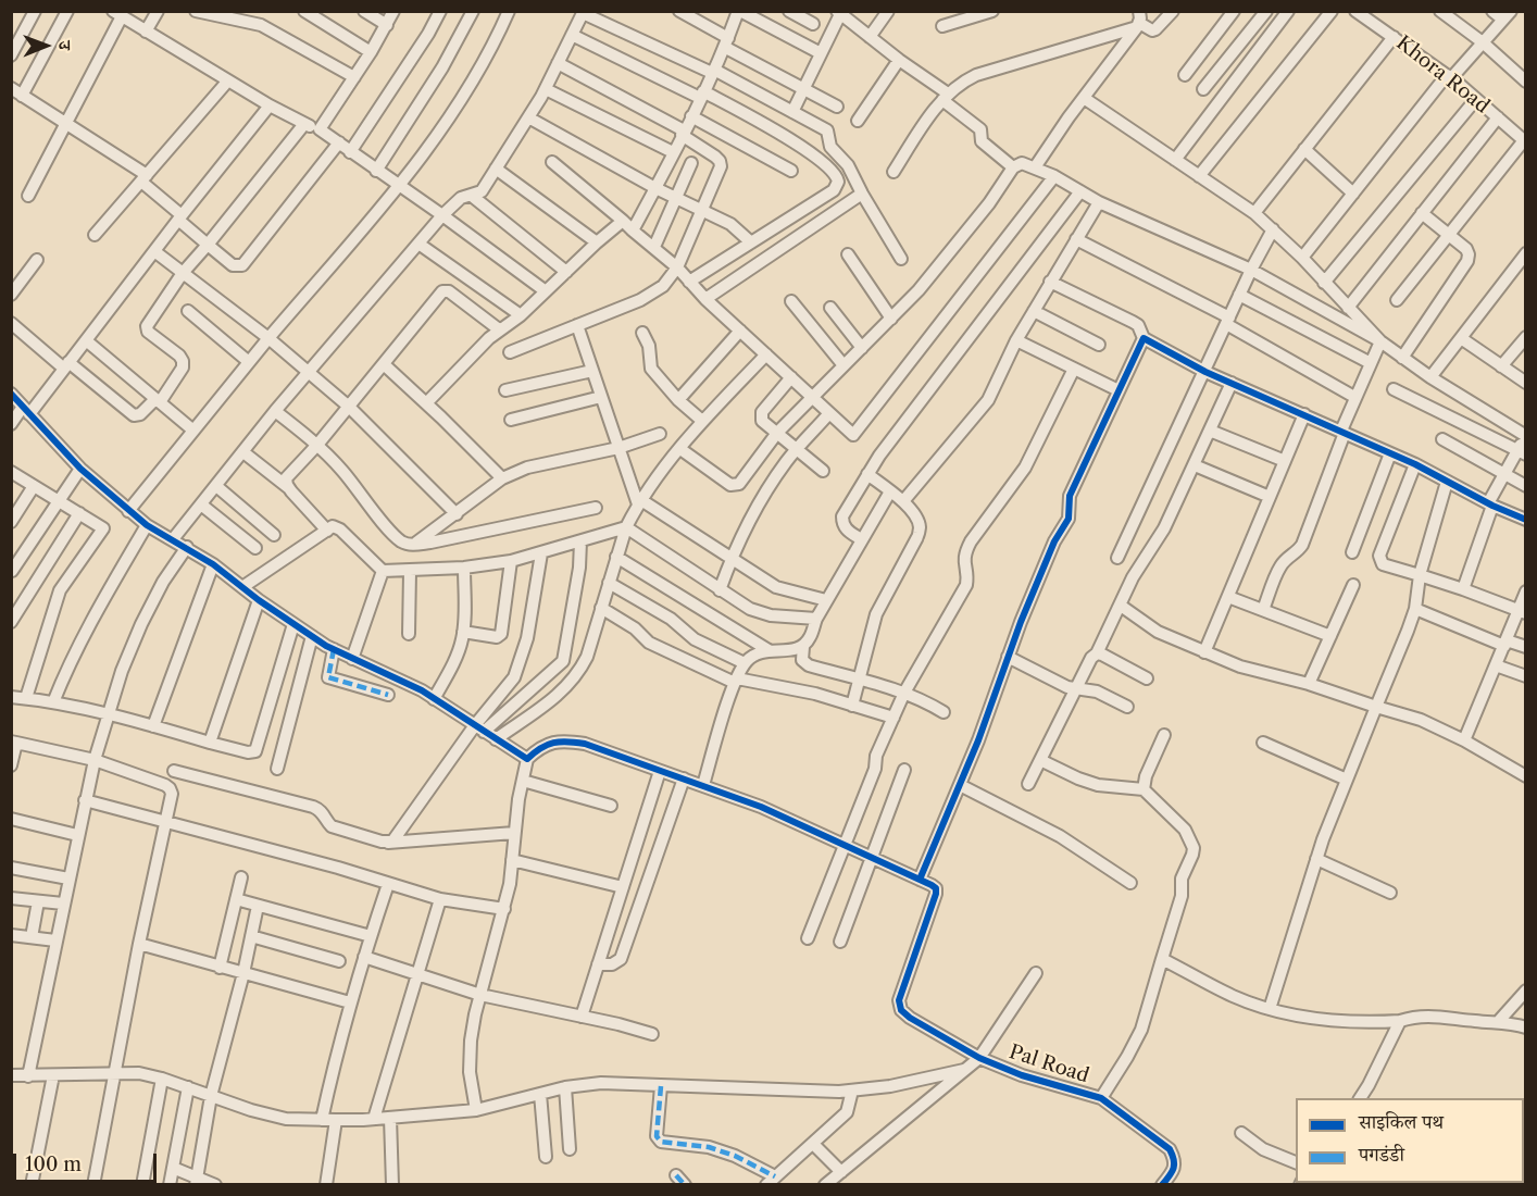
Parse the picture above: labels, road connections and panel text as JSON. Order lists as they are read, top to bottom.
{
  "streets": {
    "street": ["Khora Road", "Pal Road"]
  },
  "legend": ["साइकिल पथ", "पगडंडी"],
  "scale_bar": "100 m",
  "north": "right"
}
